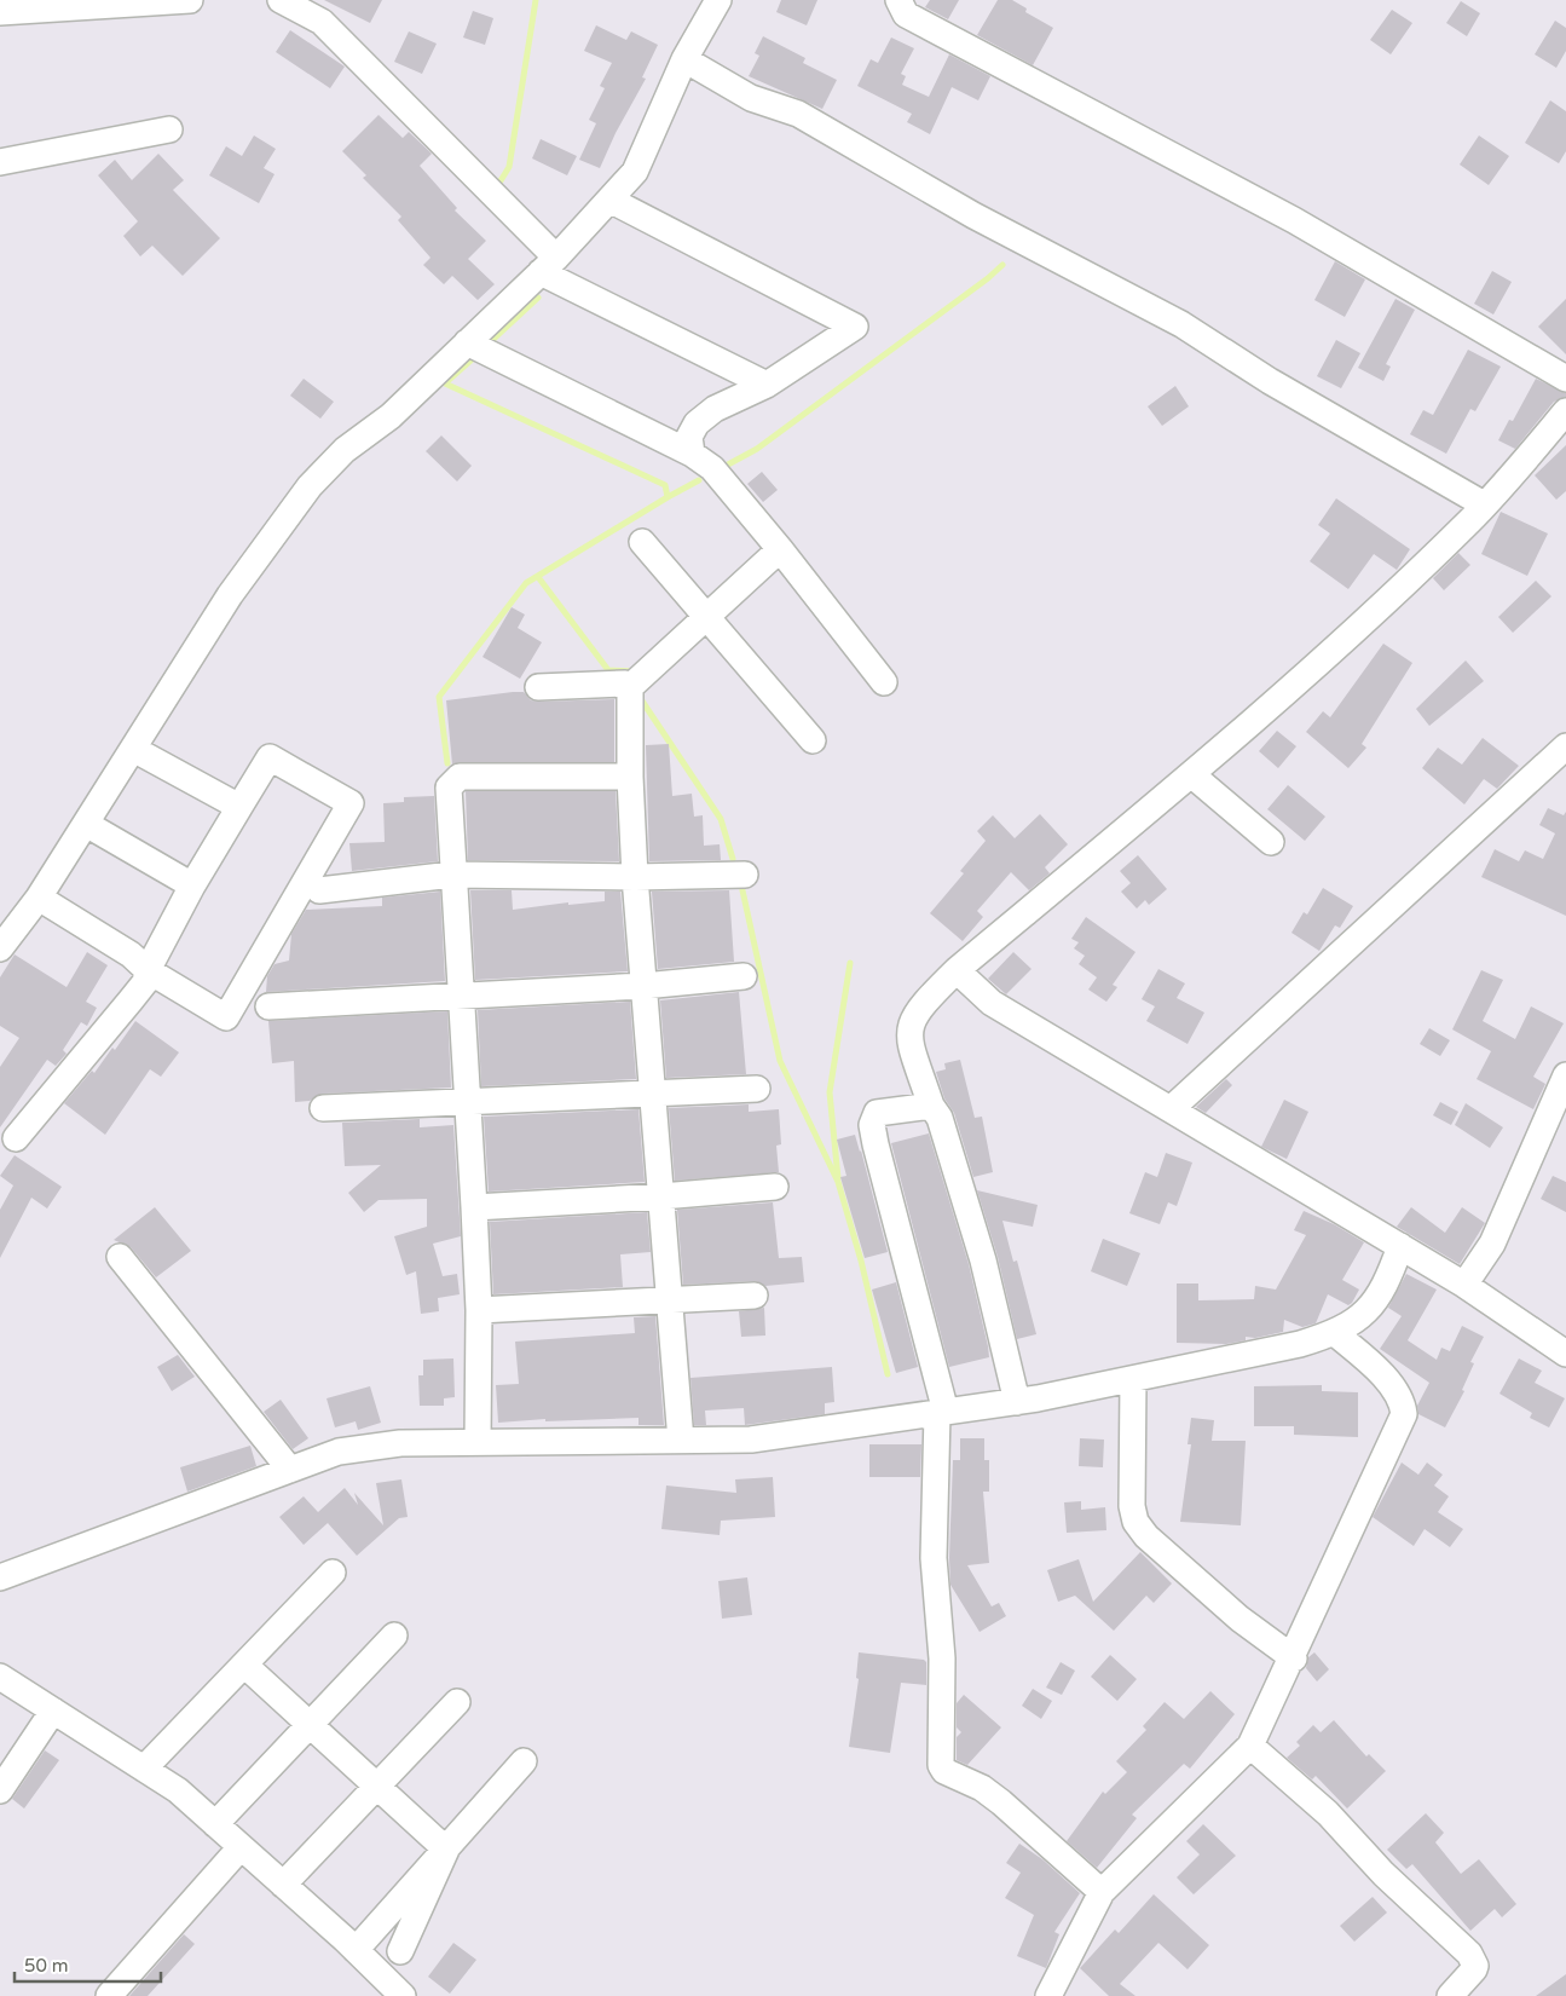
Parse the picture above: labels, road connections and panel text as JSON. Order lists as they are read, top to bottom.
{
  "scale_bar": "50 m"
}
